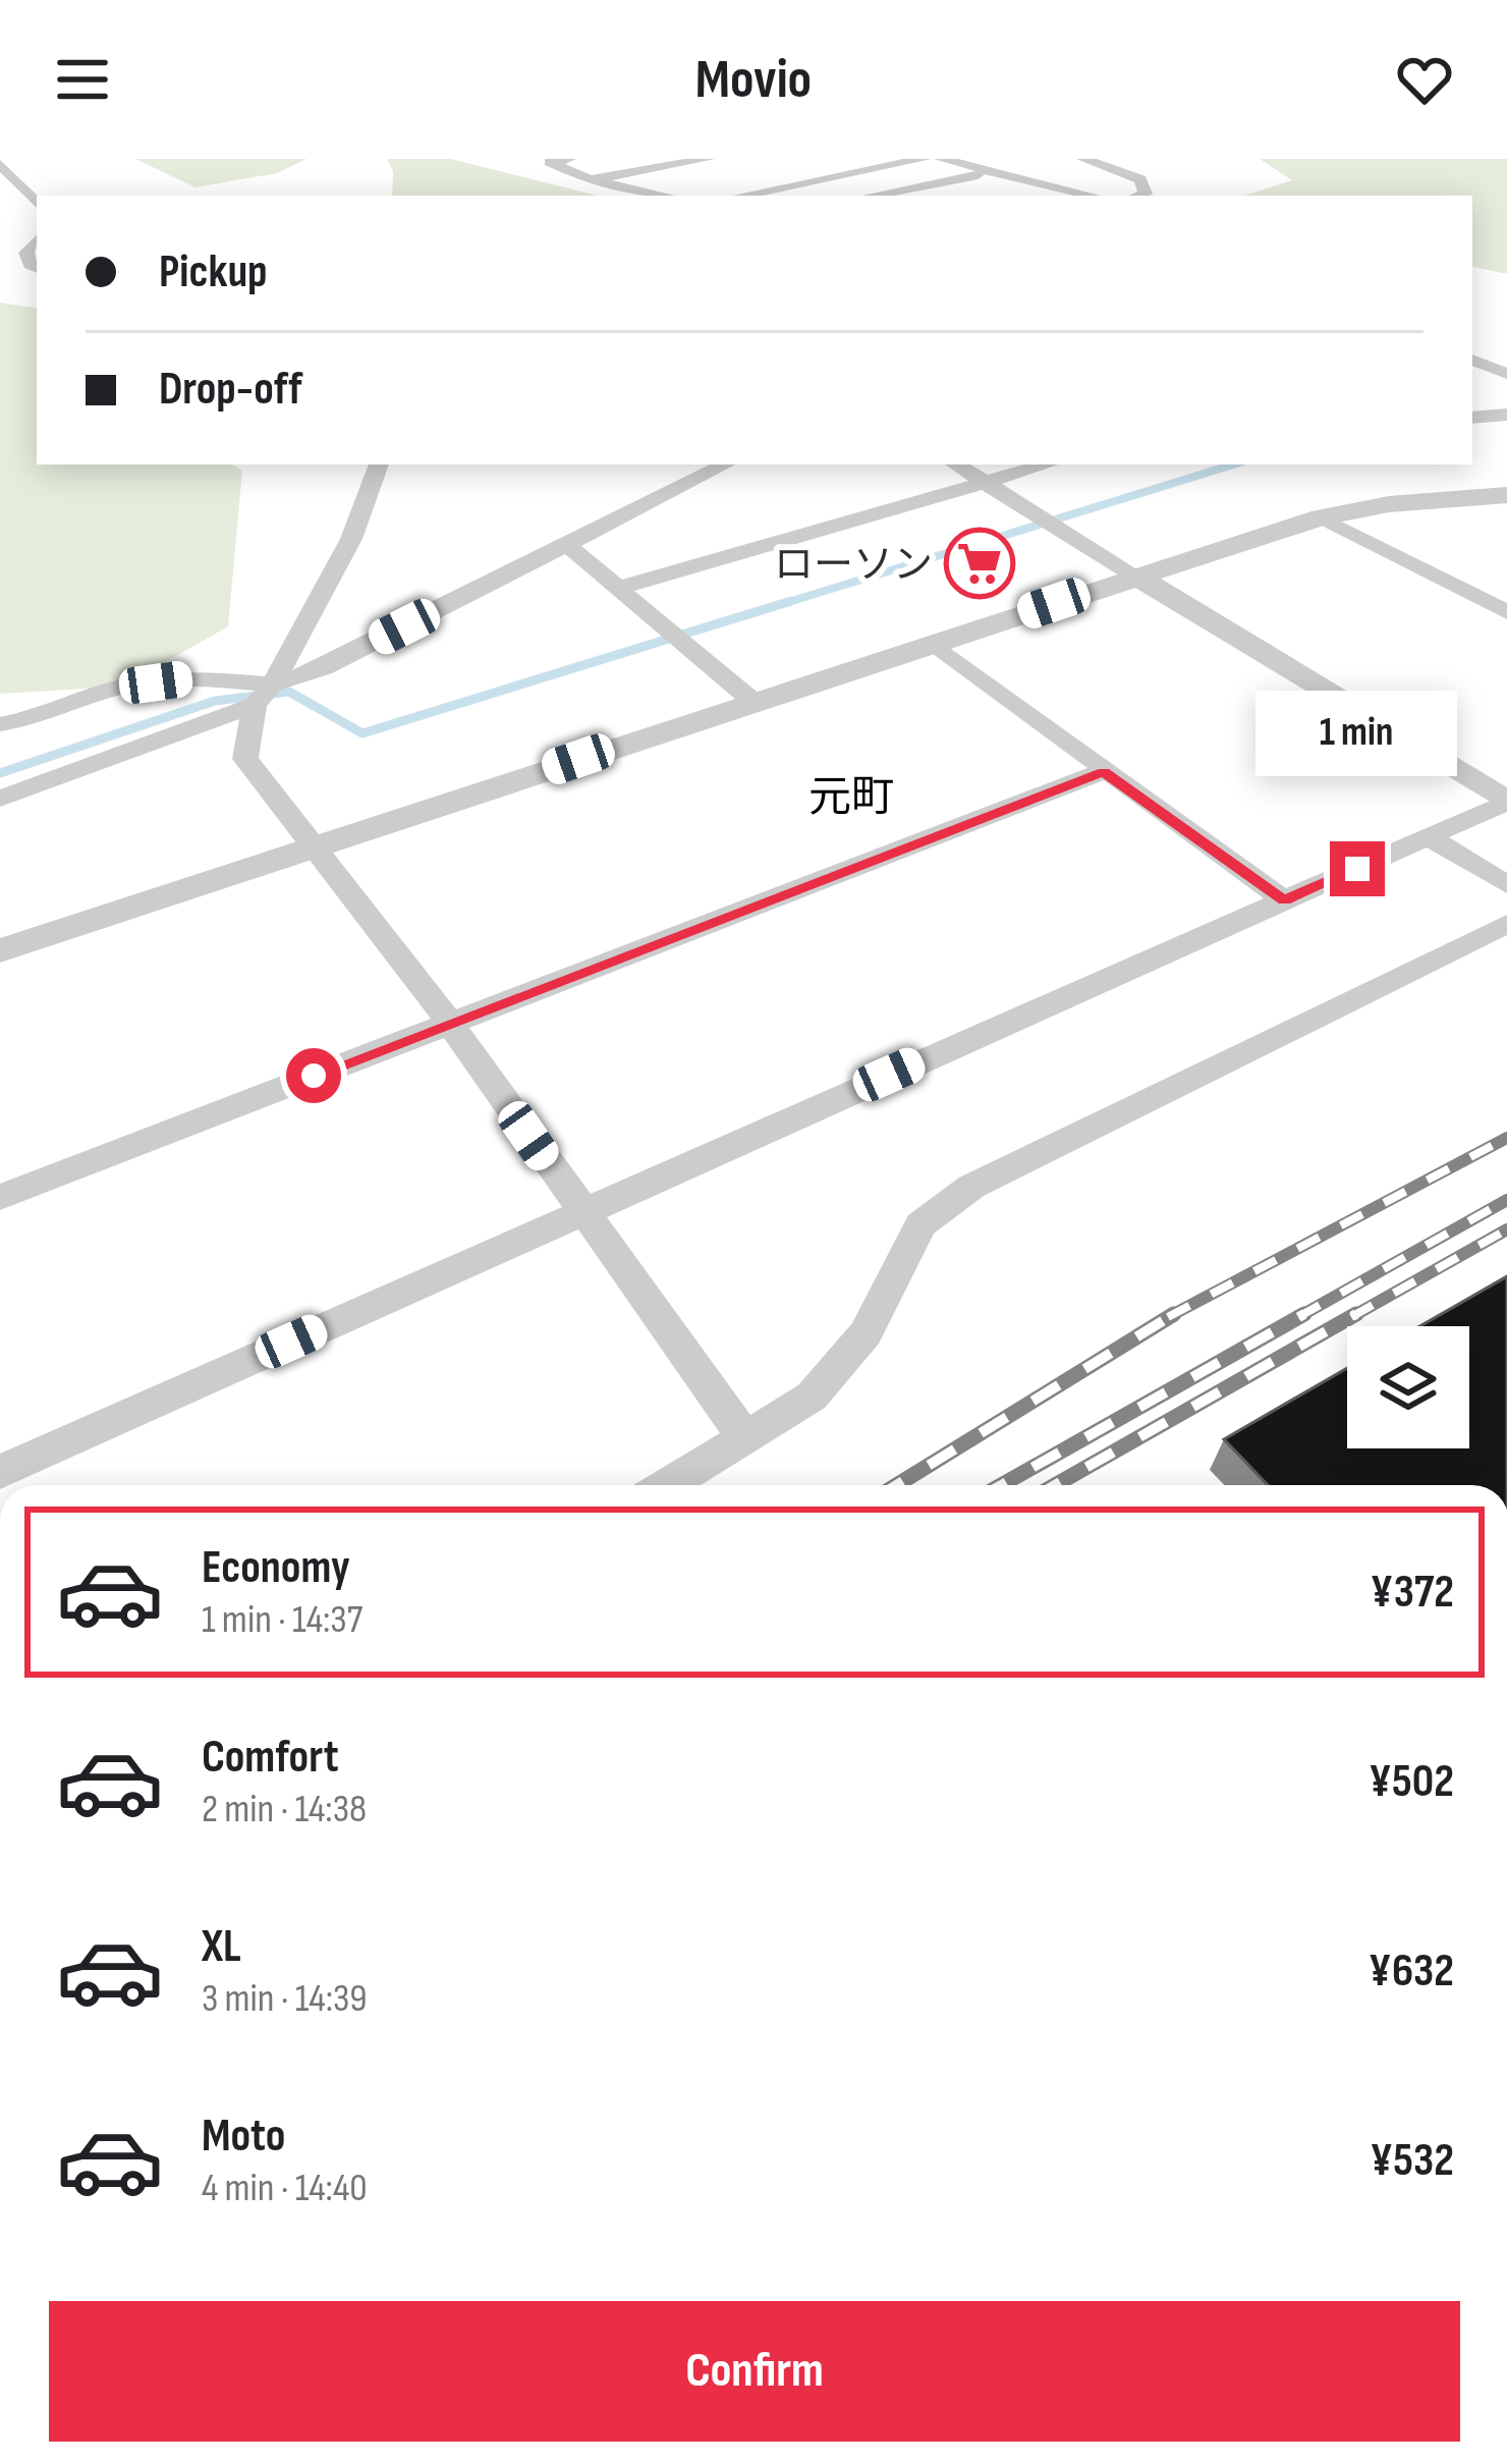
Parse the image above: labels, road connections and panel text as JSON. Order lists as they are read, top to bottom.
{
  "districts": ["元町"],
  "places": {
    "supermarket": ["ローソン"]
  },
  "page": {
    "header": "Movio",
    "banner": ["Pickup", "Drop-off"],
    "bubble": "1 min",
    "list": [
      {
        "name": "Economy",
        "note": "1 min · 14:37",
        "value": "¥372"
      },
      {
        "name": "Comfort",
        "note": "2 min · 14:38",
        "value": "¥502"
      },
      {
        "name": "XL",
        "note": "3 min · 14:39",
        "value": "¥632"
      },
      {
        "name": "Moto",
        "note": "4 min · 14:40",
        "value": "¥532"
      }
    ],
    "buttons": "Confirm"
  }
}
